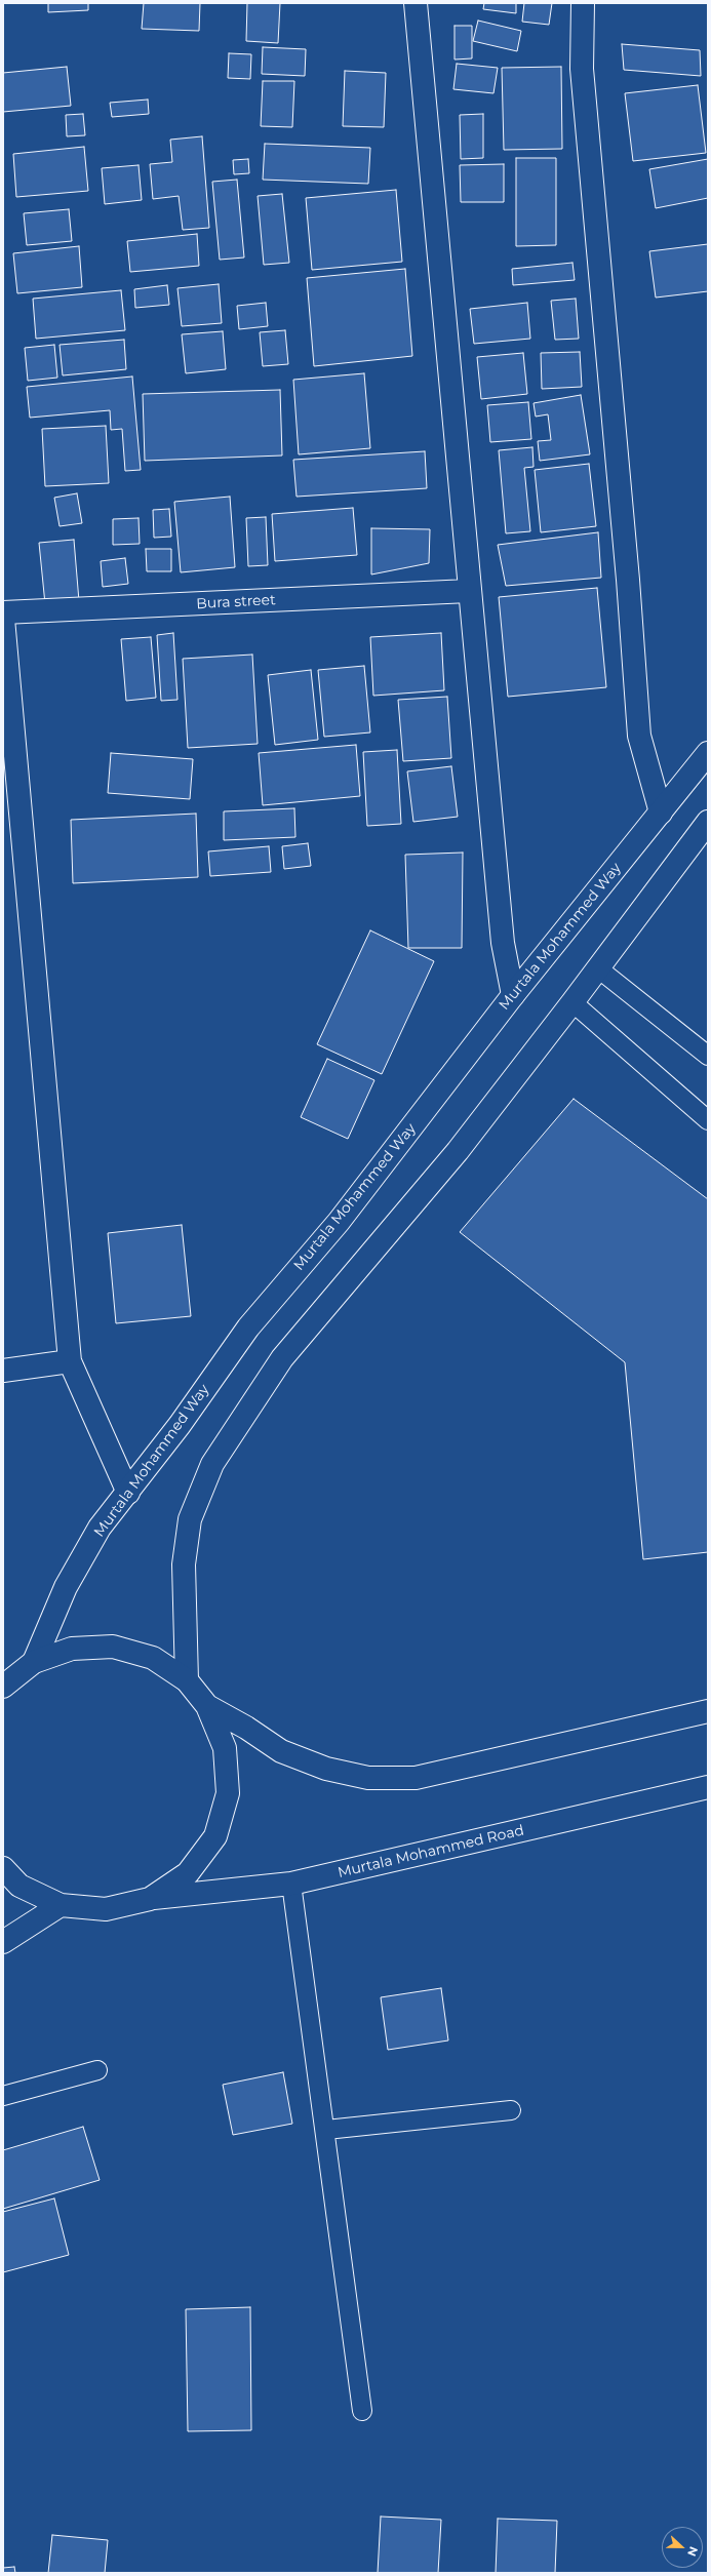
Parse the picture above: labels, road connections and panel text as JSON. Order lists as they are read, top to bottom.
{
  "streets": {
    "main road": ["Bura street", "Murtala Mohammed Way", "Murtala Mohammed Road"]
  },
  "north": "right"
}
